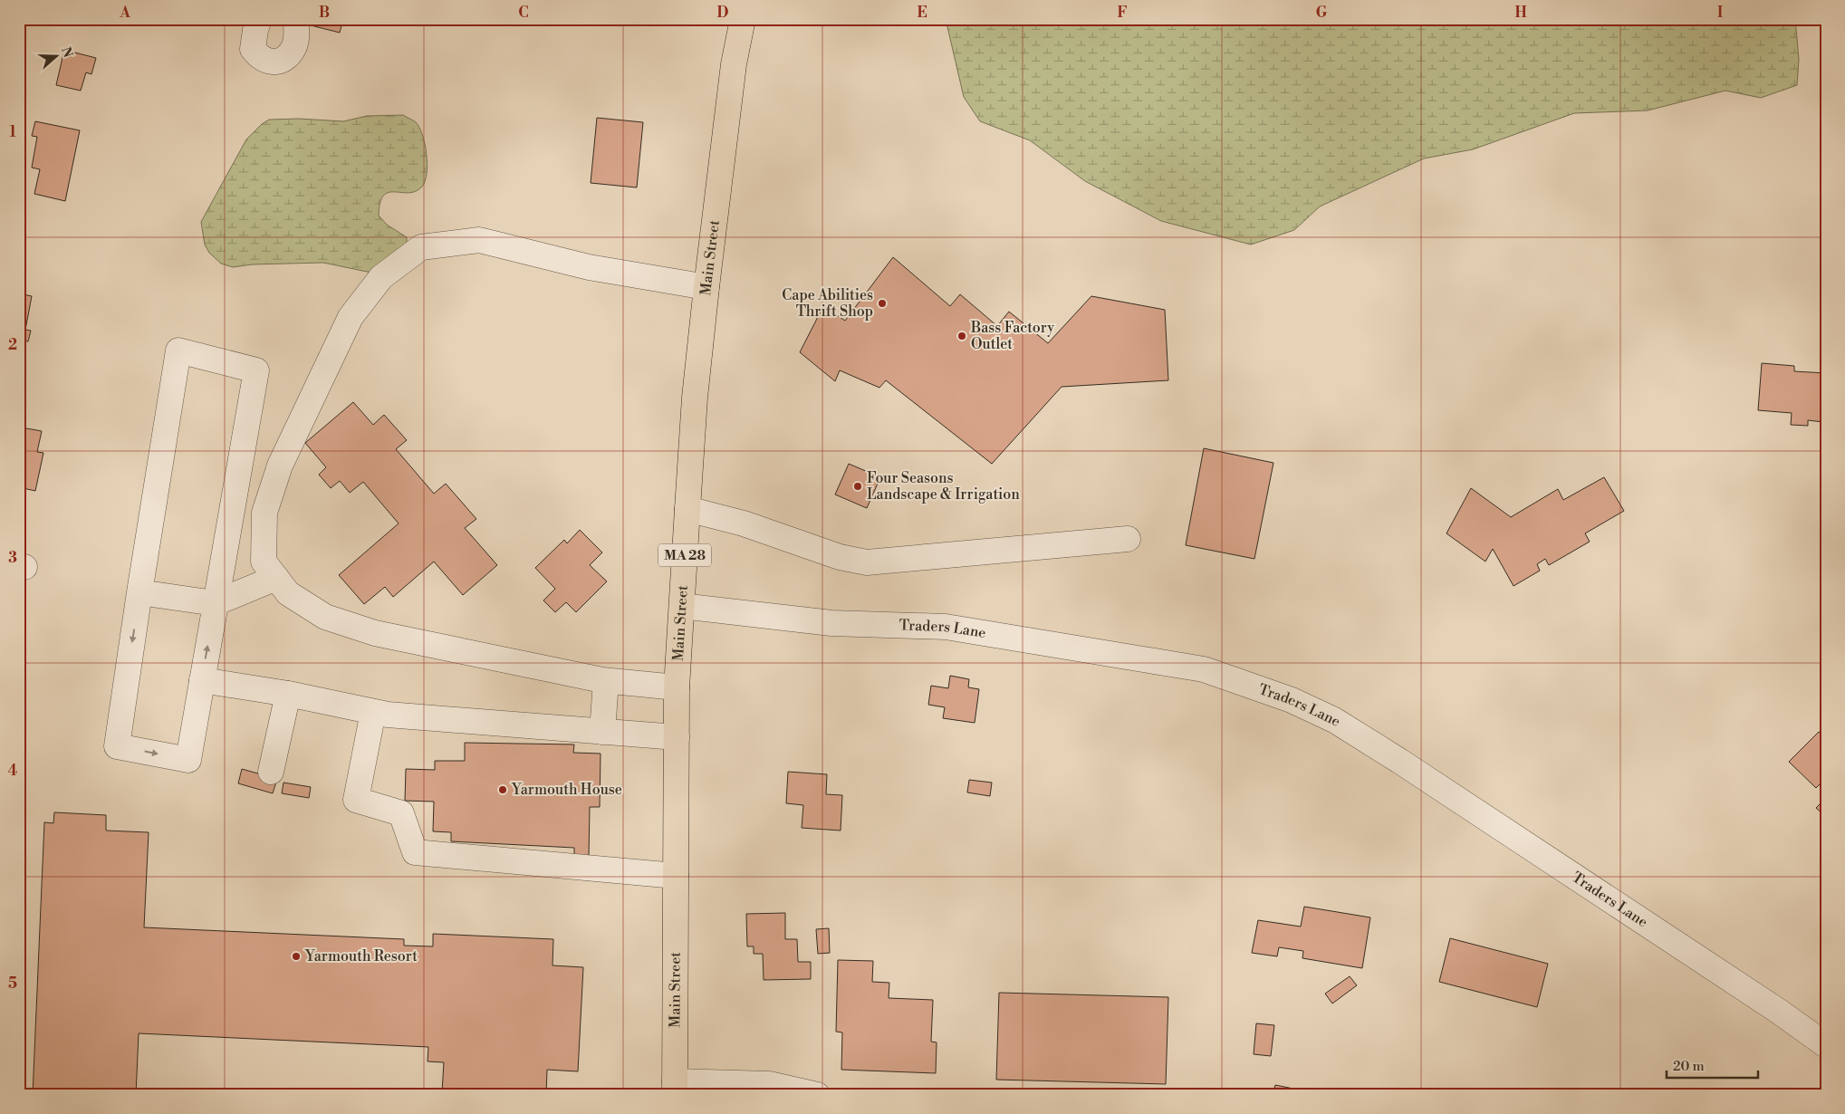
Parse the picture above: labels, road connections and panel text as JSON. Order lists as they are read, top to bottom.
{
  "streets": {
    "main road": ["Main Street", "MA 28"],
    "street": ["Traders Lane"]
  },
  "crossings": [
    ["Main Street", "Traders Lane"]
  ],
  "places": [
    "Cape Abilities Thrift Shop",
    "Bass Factory Outlet",
    "Four Seasons Landscape & Irrigation",
    "Yarmouth House",
    "Yarmouth Resort"
  ],
  "scale_bar": "20 m",
  "north": "right",
  "grid": {
    "columns": [
      "A",
      "B",
      "C",
      "D",
      "E",
      "F",
      "G",
      "H",
      "I"
    ],
    "rows": [
      "1",
      "2",
      "3",
      "4",
      "5"
    ]
  }
}
